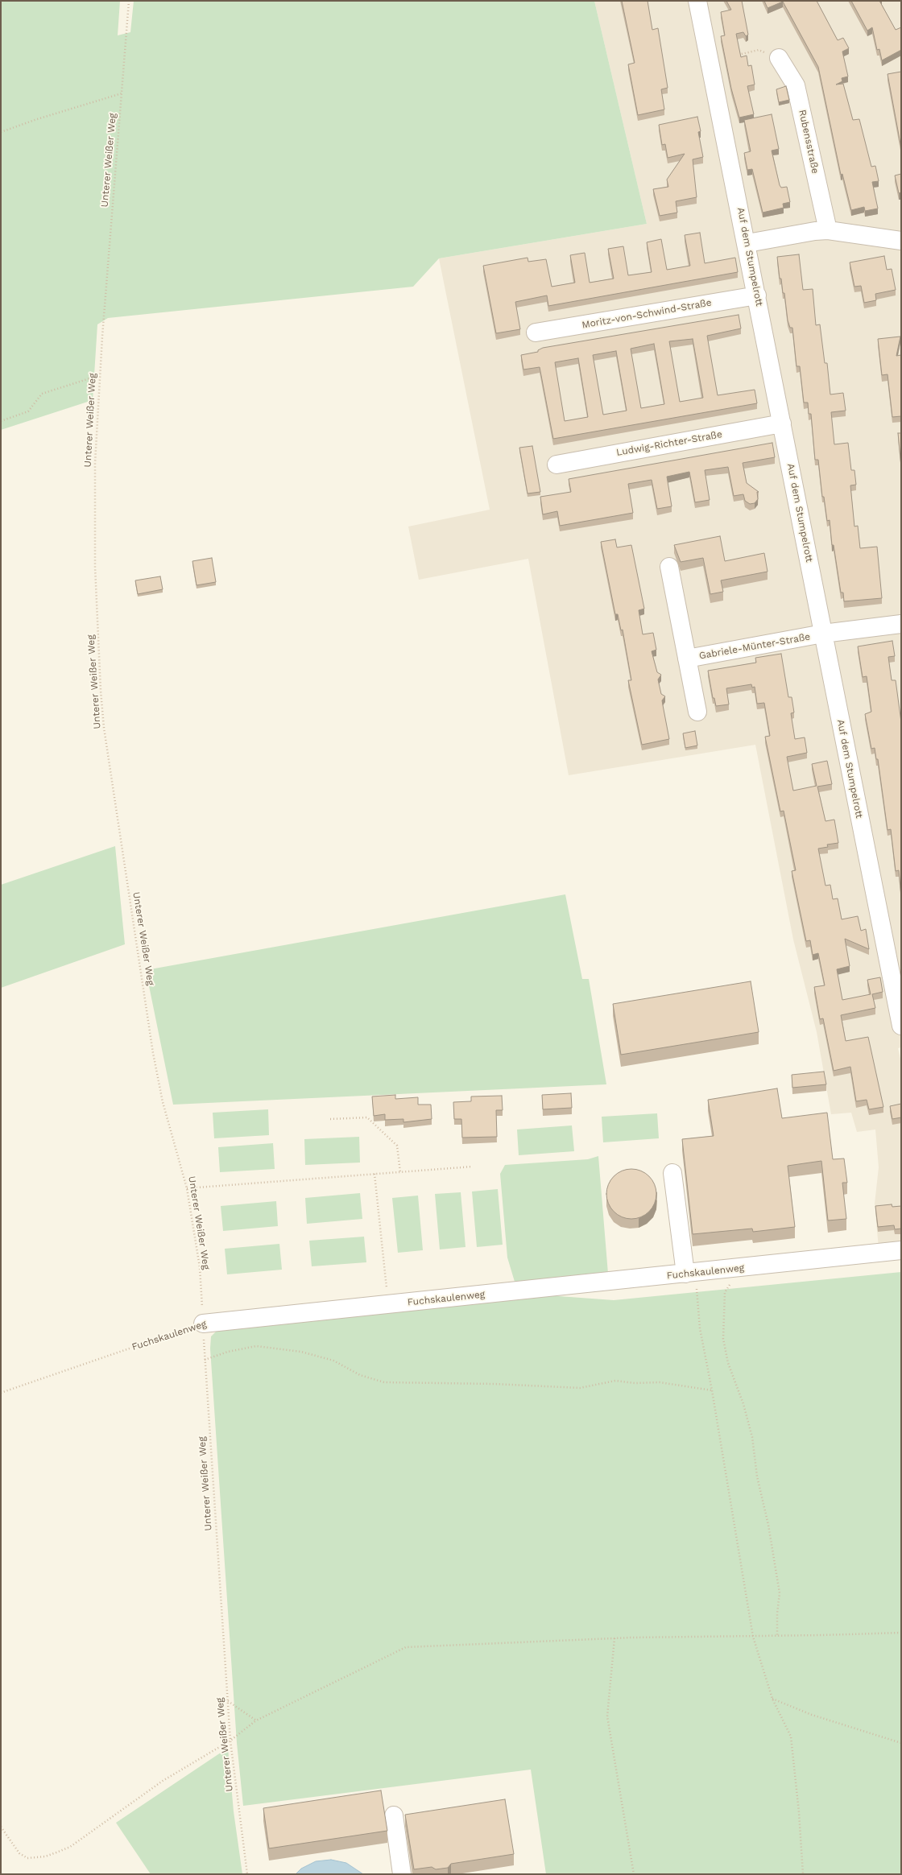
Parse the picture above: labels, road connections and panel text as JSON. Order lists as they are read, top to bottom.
{
  "streets": {
    "street": [
      "Rubensstraße",
      "Auf dem Stumpelrott",
      "Moritz-von-Schwind-Straße",
      "Ludwig-Richter-Straße",
      "Gabriele-Münter-Straße",
      "Fuchskaulenweg"
    ],
    "path": ["Unterer Weißer Weg"]
  },
  "crossings": [
    ["Unterer Weißer Weg", "Fuchskaulenweg"],
    ["Auf dem Stumpelrott", "Moritz-von-Schwind-Straße"],
    ["Auf dem Stumpelrott", "Ludwig-Richter-Straße"],
    ["Auf dem Stumpelrott", "Gabriele-Münter-Straße"]
  ]
}
